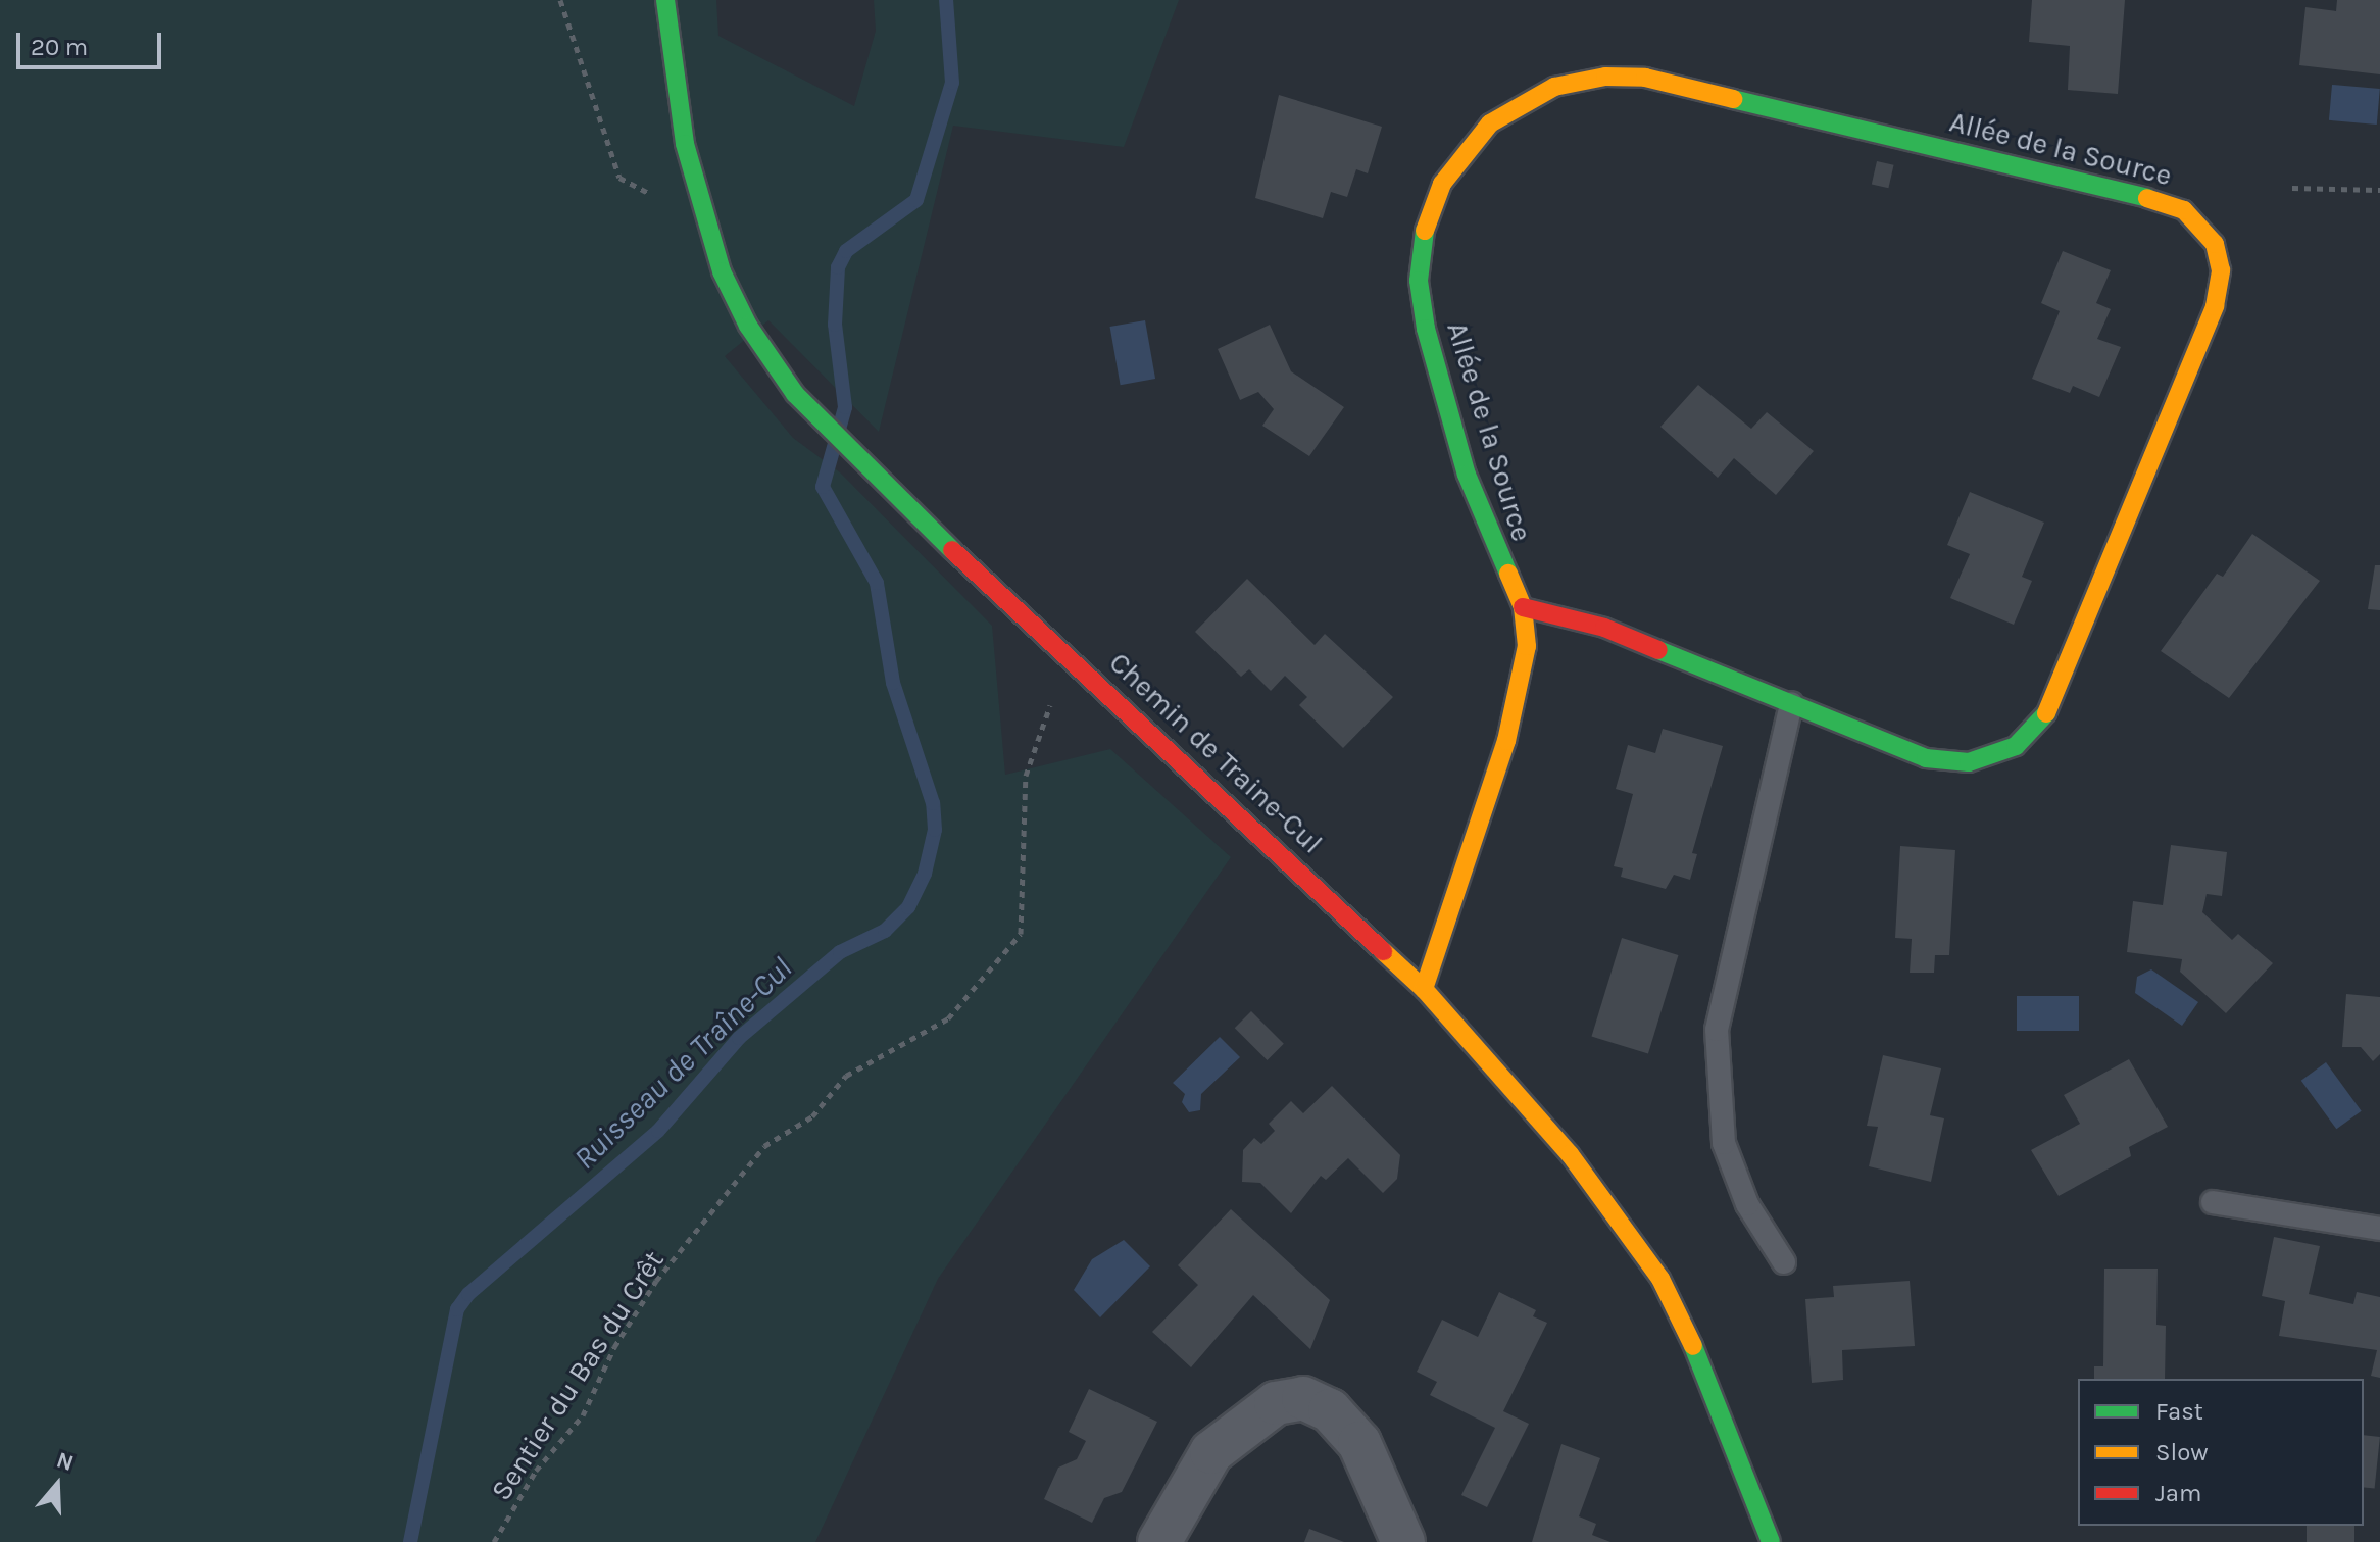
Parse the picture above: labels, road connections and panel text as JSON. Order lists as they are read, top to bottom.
{
  "streets": {
    "street": ["Allée de la Source", "Chemin de Traine-Cul"],
    "path": ["Sentier du Bas du Crêt"]
  },
  "crossings": [
    ["Allée de la Source", "Chemin de Traine-Cul"],
    ["Chemin de Traine-Cul", "Sentier du Bas du Crêt"]
  ],
  "water": ["Ruisseau de Traîne-Cul"],
  "legend": ["Fast", "Slow", "Jam"],
  "scale_bar": "20 m",
  "north": "top"
}
